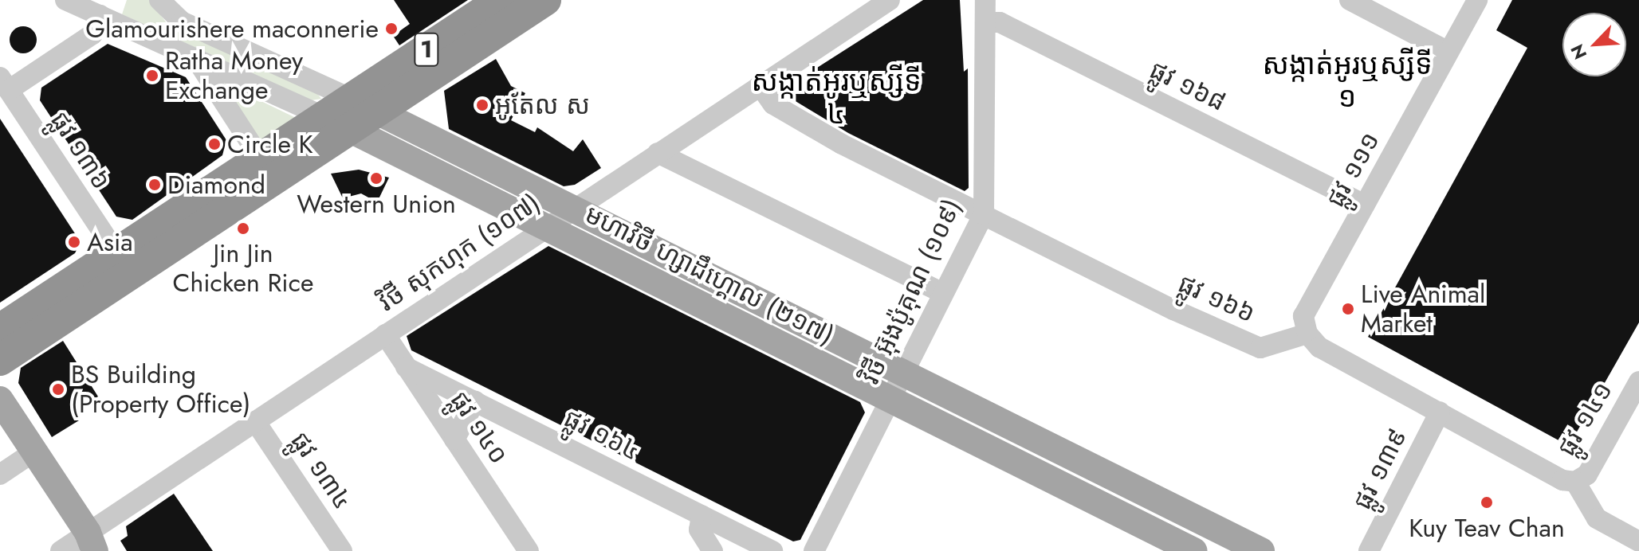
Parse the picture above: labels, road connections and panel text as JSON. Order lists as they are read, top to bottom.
{
  "streets": {
    "highway": ["1"],
    "main road": ["មហាវិថី ហ្សាដឹហ្គោល (២១៧)"],
    "street": [
      "ផ្លូវ ១៦៨",
      "ផ្លូវ ១៣៦",
      "ផ្លូវ ១១១",
      "វិថី សុកហុក (១០៧)",
      "វិថី អ៊ុងប៉ូគុណ (១០៩)",
      "ផ្លូវ ១៦៦",
      "ផ្លូវ ១៤១",
      "ផ្លូវ ១៤០",
      "ផ្លូវ ១៦៤",
      "ផ្លូវ ១៣៩",
      "ផ្លូវ ១៣៤"
    ]
  },
  "crossings": [
    ["1", "ផ្លូវ ១៣៦"],
    ["1", "មហាវិថី ហ្សាដឹហ្គោល (២១៧)"],
    ["ផ្លូវ ១៦៨", "ផ្លូវ ១១១"],
    ["ផ្លូវ ១៦៨", "វិថី អ៊ុងប៉ូគុណ (១០៩)"],
    ["ផ្លូវ ១១១", "ផ្លូវ ១៦៦"],
    ["វិថី សុកហុក (១០៧)", "មហាវិថី ហ្សាដឹហ្គោល (២១៧)"],
    ["វិថី សុកហុក (១០៧)", "ផ្លូវ ១៦៦"],
    ["វិថី សុកហុក (១០៧)", "ផ្លូវ ១៤០"],
    ["វិថី សុកហុក (១០៧)", "ផ្លូវ ១៣៤"],
    ["មហាវិថី ហ្សាដឹហ្គោល (២១៧)", "វិថី អ៊ុងប៉ូគុណ (១០៩)"],
    ["វិថី អ៊ុងប៉ូគុណ (១០៩)", "ផ្លូវ ១៦៦"],
    ["ផ្លូវ ១៤០", "ផ្លូវ ១៦៤"]
  ],
  "districts": ["សង្កាត់អូរឬស្សីទី ១", "សង្កាត់អូរឬស្សីទី ៤"],
  "places": [
    "Glamourishere maconnerie",
    "Ratha Money Exchange",
    "អូតែល ស",
    "Circle K",
    "Western Union",
    "Diamond",
    "Jin Jin Chicken Rice",
    "Asia",
    "Live Animal Market",
    "BS Building (Property Office)",
    "Kuy Teav Chan"
  ],
  "north": "bottom left"
}
